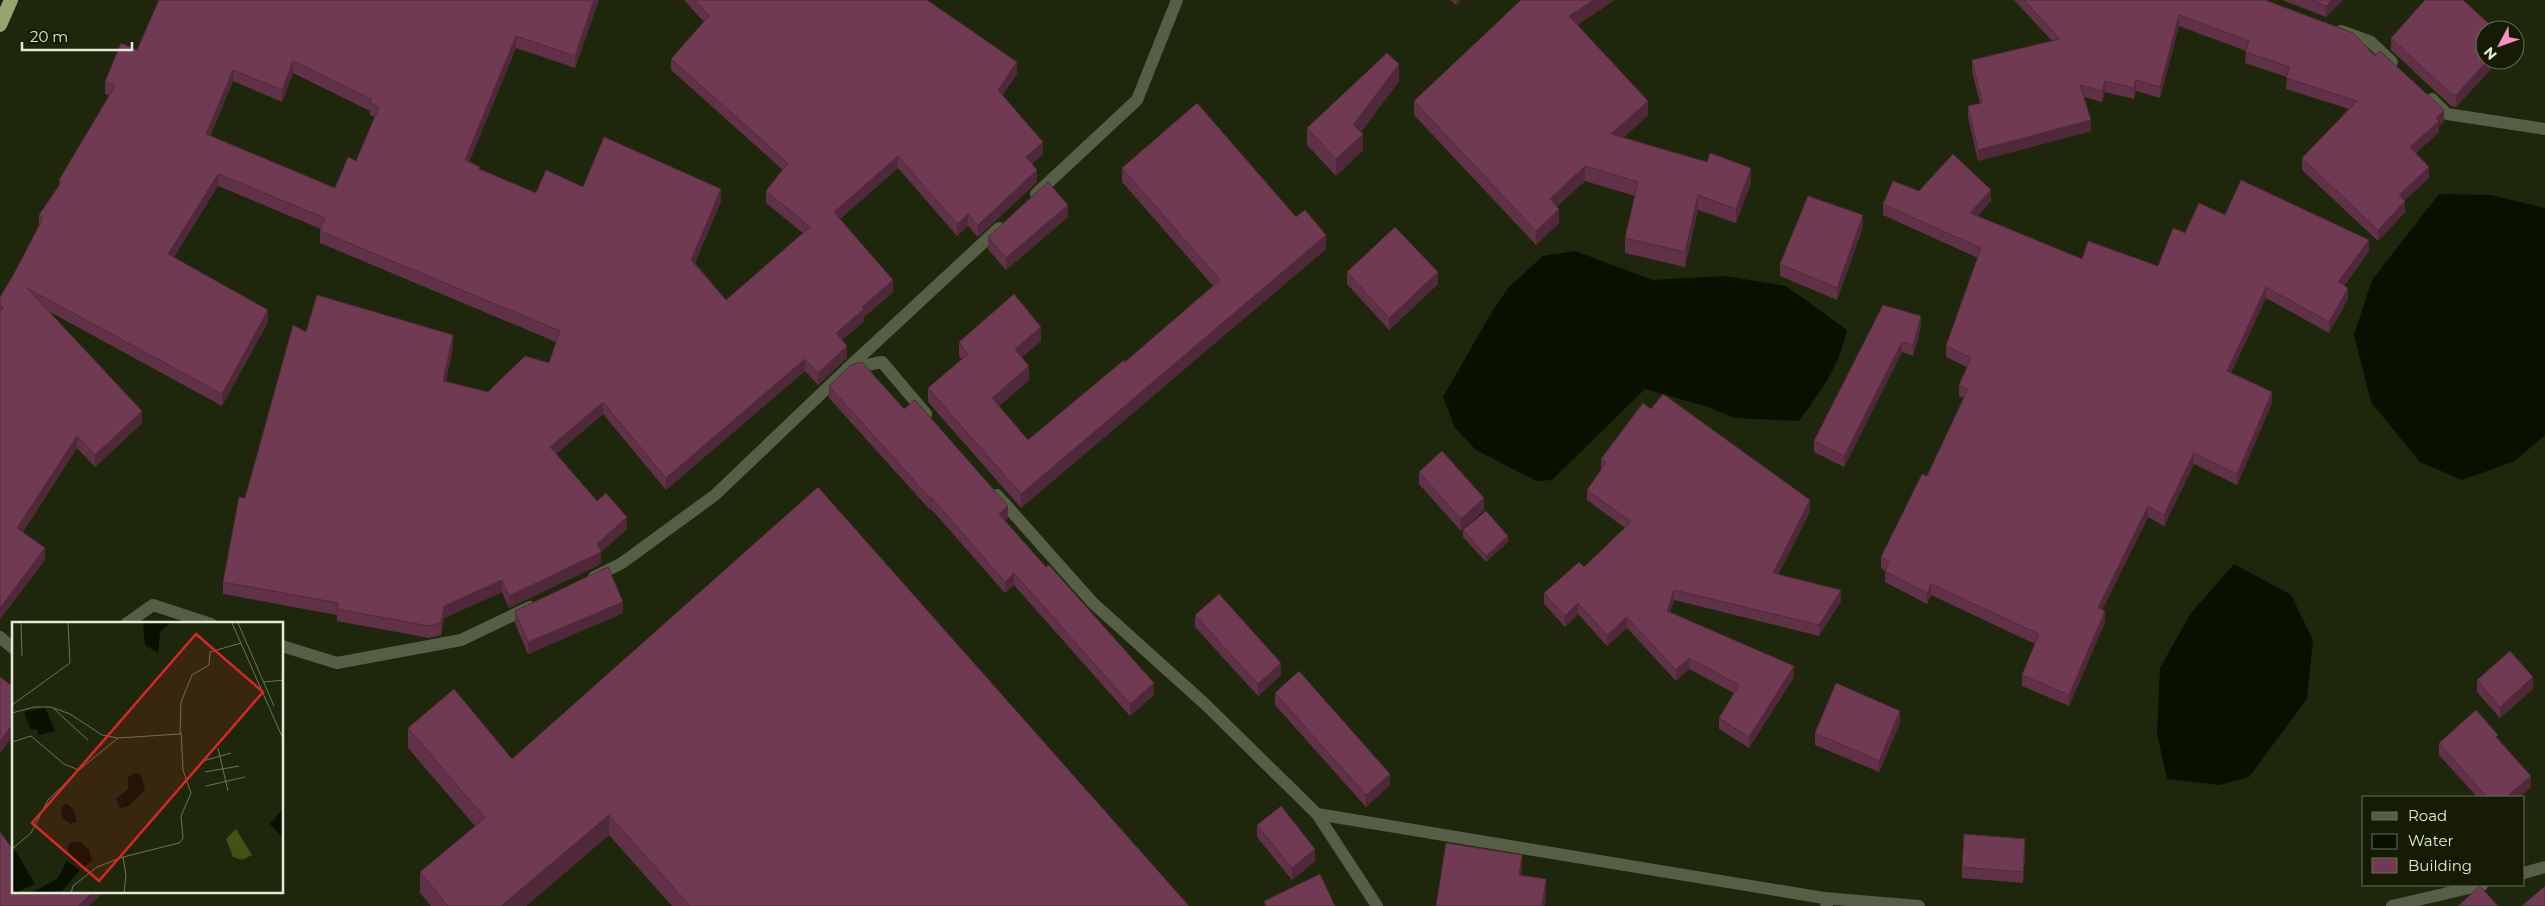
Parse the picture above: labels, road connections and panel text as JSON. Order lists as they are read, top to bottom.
{
  "legend": ["Road", "Water", "Building"],
  "scale_bar": "20 m",
  "north": "bottom left"
}
